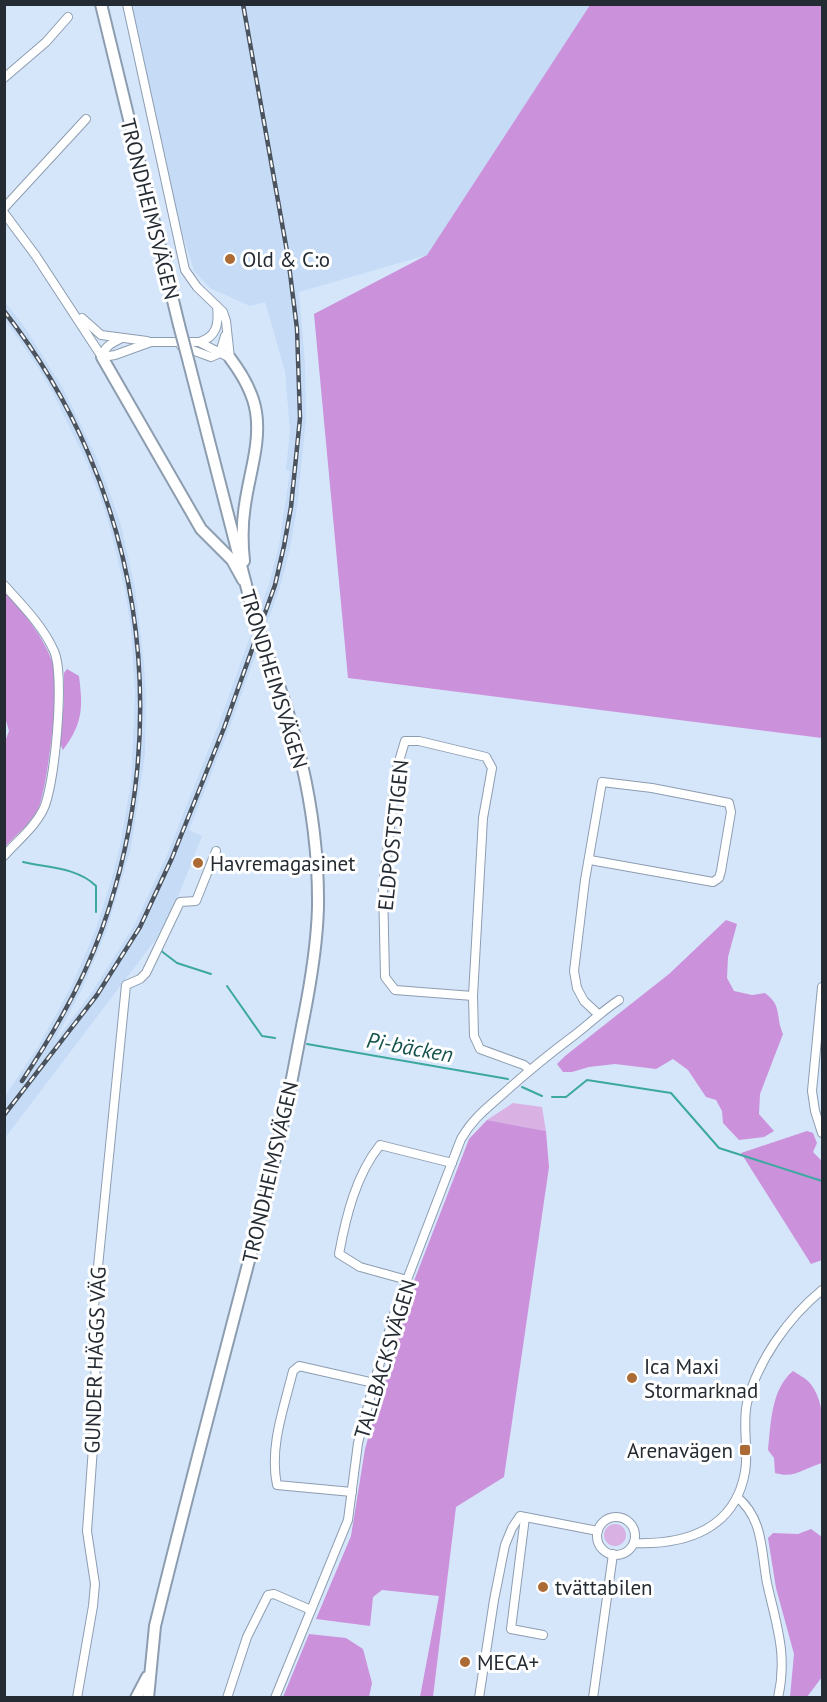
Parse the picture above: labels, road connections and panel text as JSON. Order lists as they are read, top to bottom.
{
  "streets": {
    "main road": ["TRONDHEIMSVÄGEN"],
    "street": ["ELDPOSTSTIGEN", "TALLBACKSVÄGEN", "GUNDER HÄGGS VÄG"]
  },
  "crossings": [
    ["ELDPOSTSTIGEN", "TALLBACKSVÄGEN"]
  ],
  "water": ["Pi-bäcken"],
  "places": {
    "other": [
      "Old & C:o",
      "Havremagasinet",
      "Ica Maxi Stormarknad",
      "tvättabilen",
      "MECA+"
    ],
    "transit": ["Arenavägen"]
  }
}
